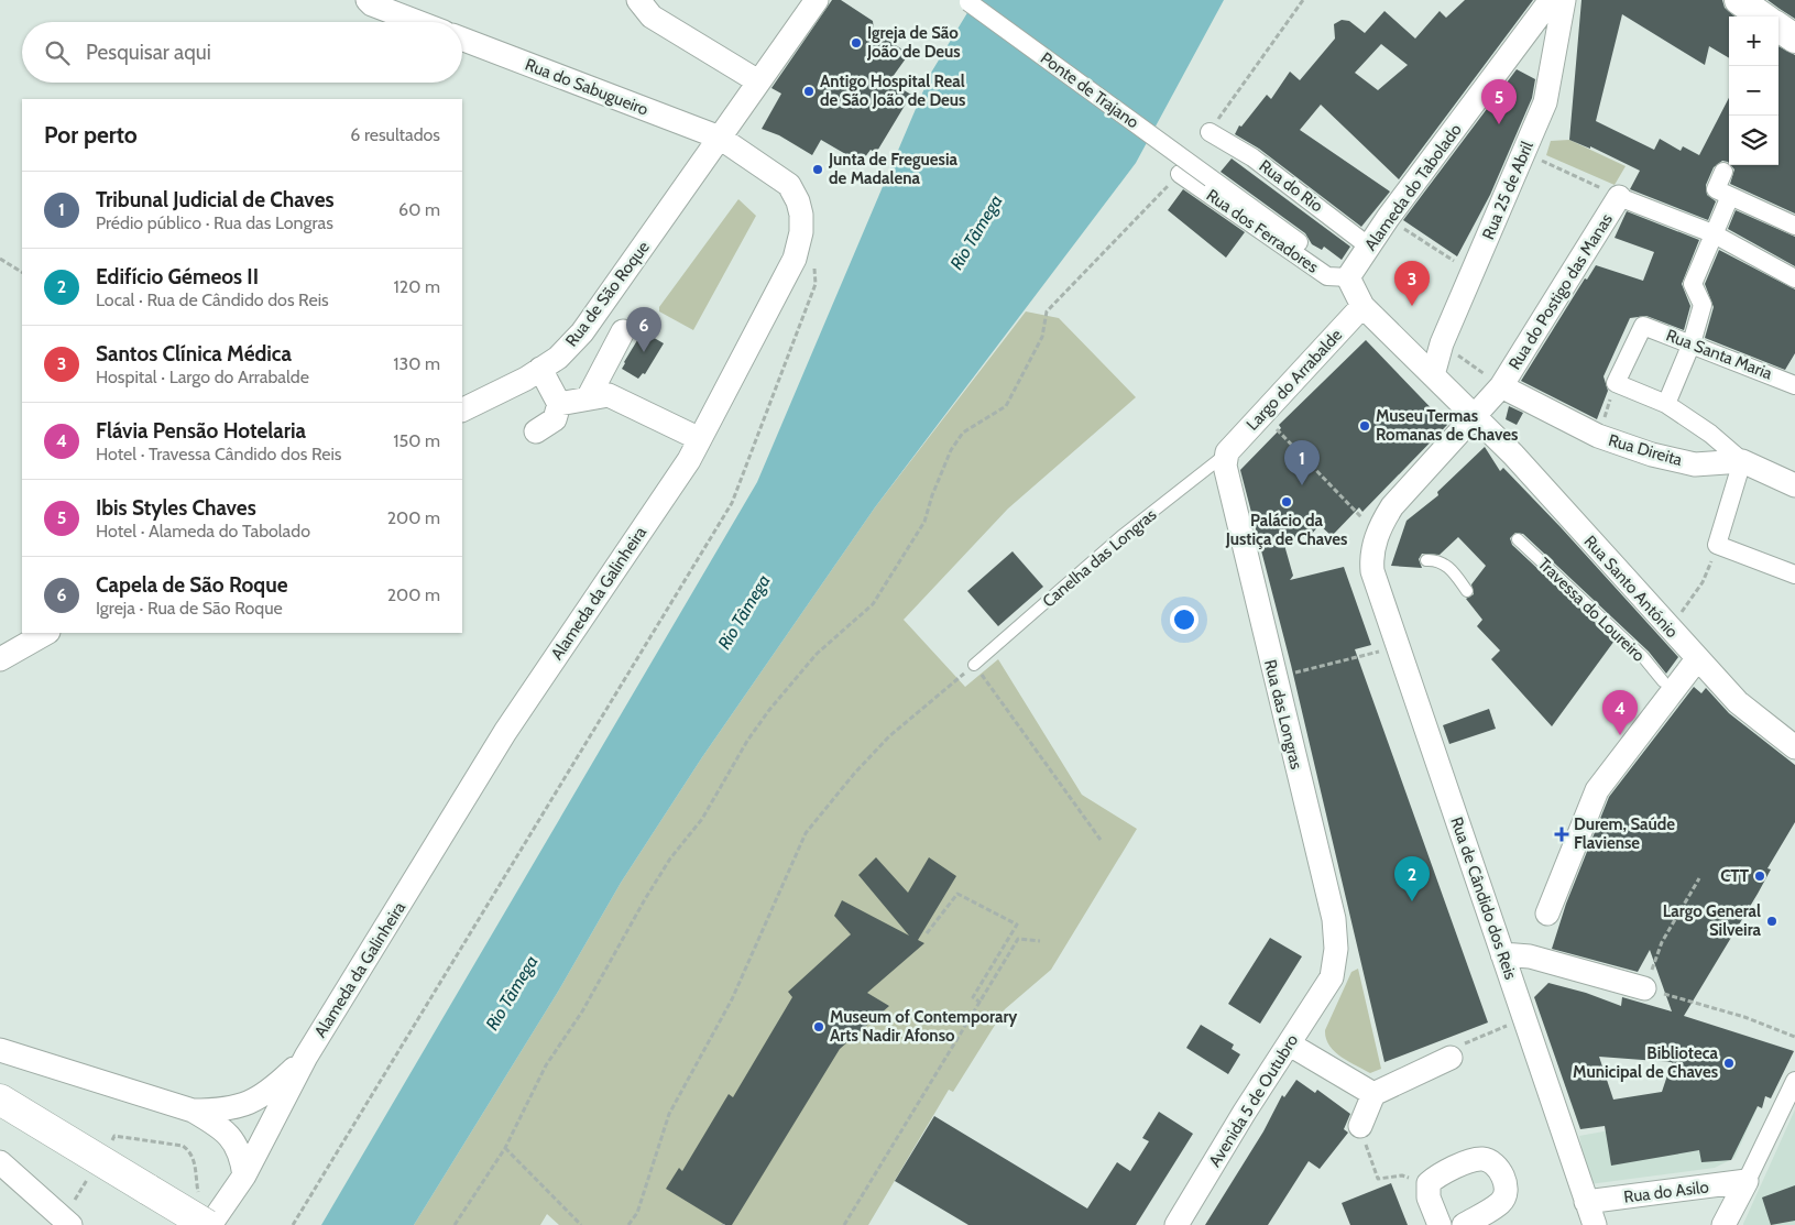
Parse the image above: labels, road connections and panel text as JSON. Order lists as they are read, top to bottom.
{
  "streets": {
    "street": [
      "Rua do Sabugueiro",
      "Ponte de Trajano",
      "Rua do Rio",
      "Alameda do Tabolado",
      "Rua 25 de Abril",
      "Rua dos Ferradores",
      "Rua do Postigo das Manas",
      "Rua de São Roque",
      "Rua Santa Maria",
      "Largo do Arrabalde",
      "Rua Direita",
      "Rua Santo António",
      "Alameda da Galinheira",
      "Rua das Longras",
      "Rua de Cândido dos Reis",
      "Avenida 5 de Outubro",
      "Rua do Asilo"
    ],
    "lane": ["Canelha das Longras", "Travessa do Loureiro"]
  },
  "crossings": [
    ["Rua do Sabugueiro", "Rua de São Roque"],
    ["Rua do Sabugueiro", "Alameda da Galinheira"],
    ["Ponte de Trajano", "Alameda do Tabolado"],
    ["Ponte de Trajano", "Rua dos Ferradores"],
    ["Rua do Rio", "Alameda do Tabolado"],
    ["Alameda do Tabolado", "Rua dos Ferradores"],
    ["Rua do Postigo das Manas", "Rua Direita"],
    ["Rua de São Roque", "Alameda da Galinheira"],
    ["Largo do Arrabalde", "Canelha das Longras"],
    ["Largo do Arrabalde", "Rua das Longras"],
    ["Canelha das Longras", "Rua das Longras"],
    ["Rua das Longras", "Avenida 5 de Outubro"],
    ["Rua de Cândido dos Reis", "Rua do Asilo"]
  ],
  "water": ["Rio Tâmega"],
  "places": {
    "other": [
      "Igreja de São João de Deus",
      "Antigo Hospital Real de São João de Deus",
      "Junta de Freguesia de Madalena",
      "Museu Termas Romanas de Chaves",
      "Palácio da Justiça de Chaves",
      "CTT",
      "Largo General Silveira",
      "Museum of Contemporary Arts Nadir Afonso",
      "Biblioteca Municipal de Chaves"
    ],
    "health": ["Durem, Saúde Flaviense"]
  },
  "page": {
    "map_buttons": ["+", "−"],
    "search": "Pesquisar aqui",
    "pins": [
      "5",
      "3",
      "6",
      "1",
      "4",
      "2"
    ],
    "heading": ["Por perto", "6 resultados"],
    "list": [
      {
        "mark": "1",
        "name": "Tribunal Judicial de Chaves",
        "note": "Prédio público · Rua das Longras",
        "value": "60 m"
      },
      {
        "mark": "2",
        "name": "Edifício Gémeos II",
        "note": "Local · Rua de Cândido dos Reis",
        "value": "120 m"
      },
      {
        "mark": "3",
        "name": "Santos Clínica Médica",
        "note": "Hospital · Largo do Arrabalde",
        "value": "130 m"
      },
      {
        "mark": "4",
        "name": "Flávia Pensão Hotelaria",
        "note": "Hotel · Travessa Cândido dos Reis",
        "value": "150 m"
      },
      {
        "mark": "5",
        "name": "Ibis Styles Chaves",
        "note": "Hotel · Alameda do Tabolado",
        "value": "200 m"
      },
      {
        "mark": "6",
        "name": "Capela de São Roque",
        "note": "Igreja · Rua de São Roque",
        "value": "200 m"
      }
    ]
  }
}
